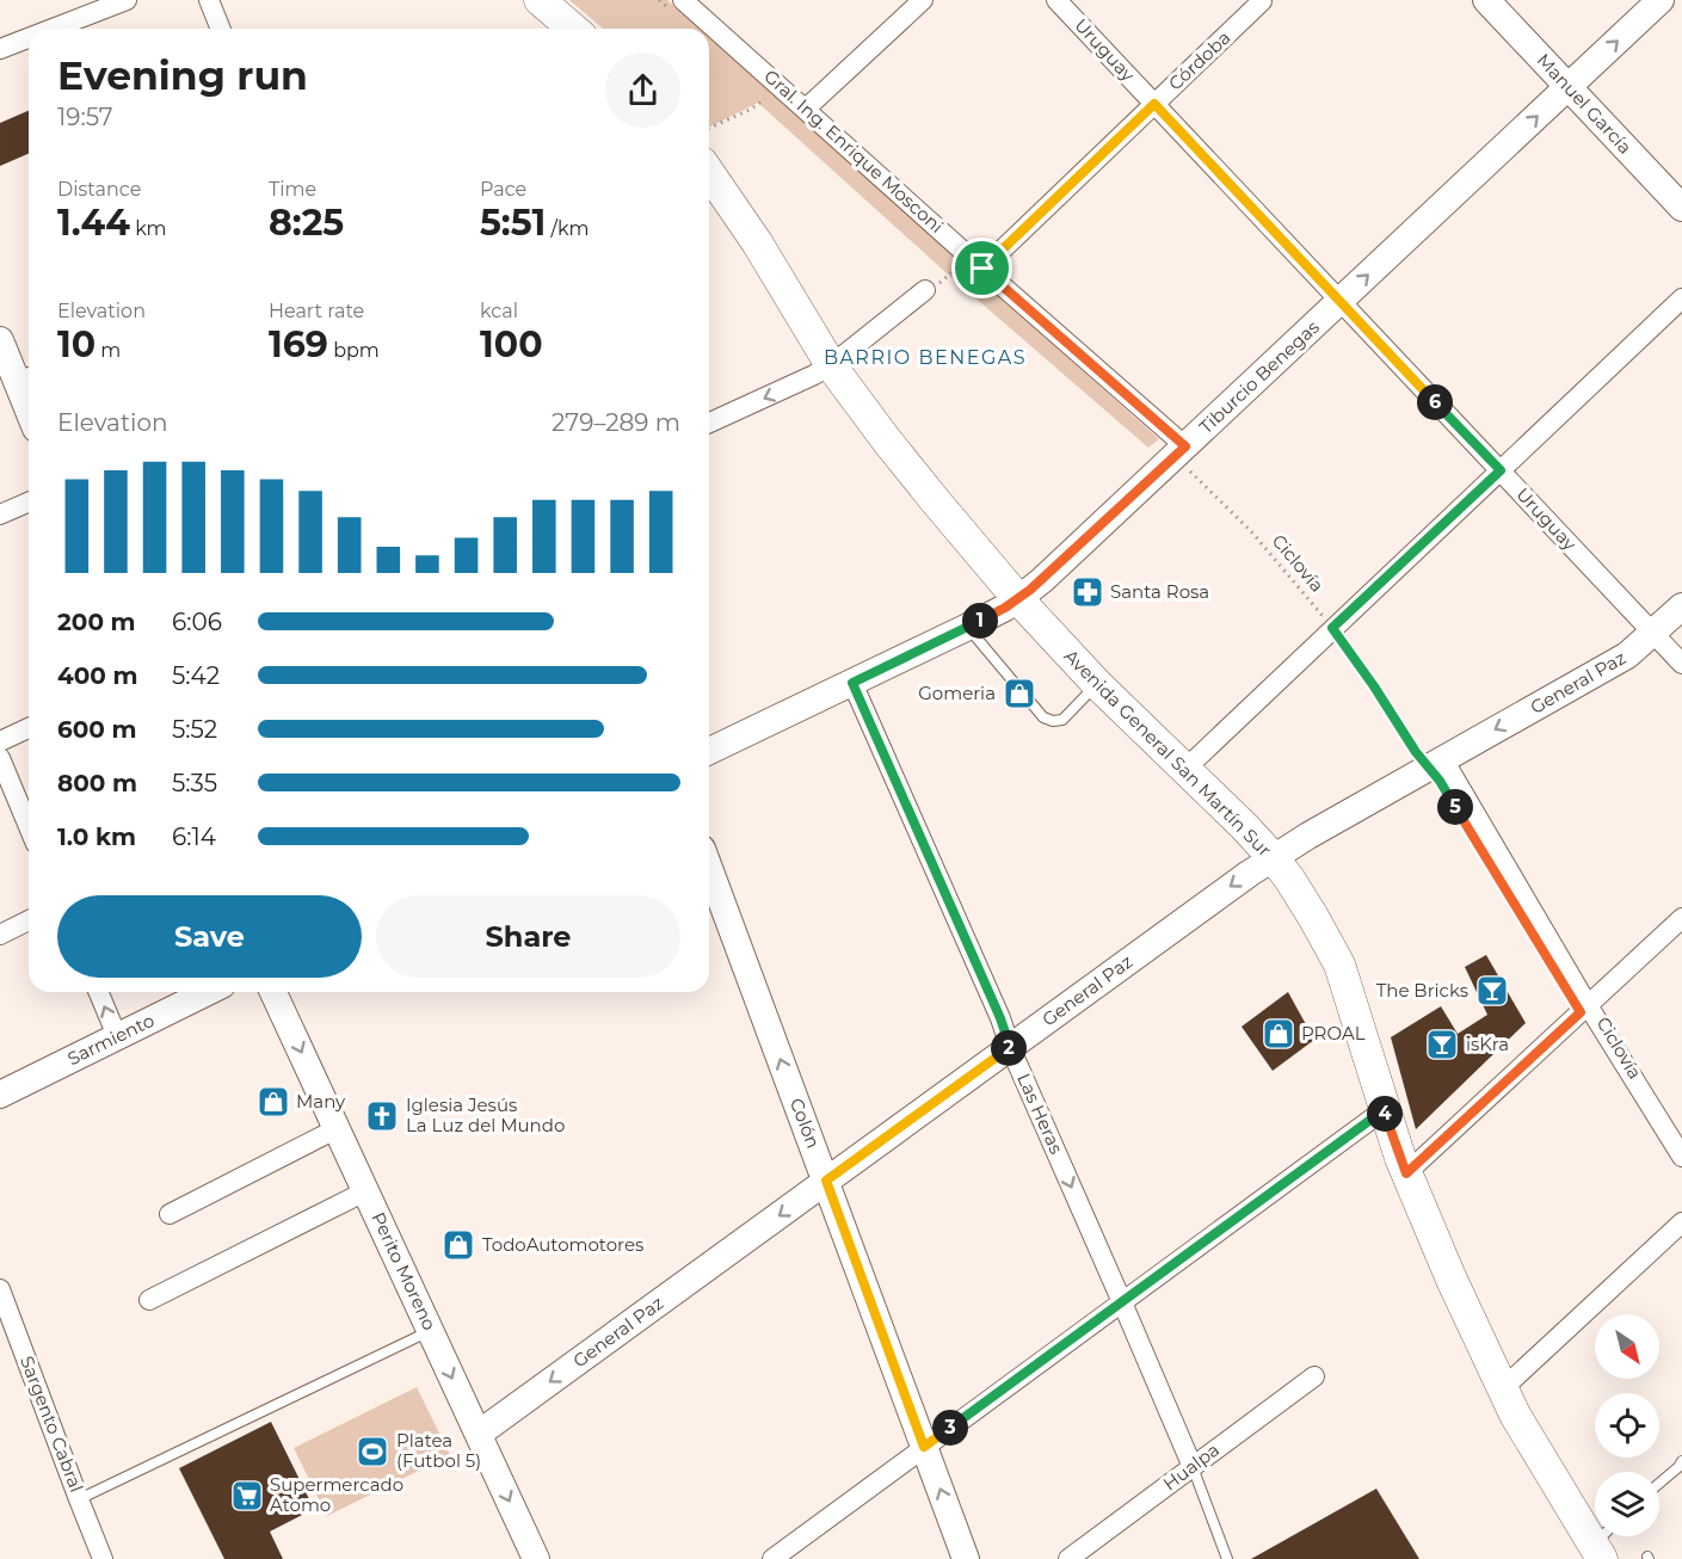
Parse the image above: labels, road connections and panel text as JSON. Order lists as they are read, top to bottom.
{
  "streets": {
    "main road": ["Avenida General San Martín Sur"],
    "street": [
      "Uruguay",
      "Córdoba",
      "Manuel García",
      "Gral. Ing. Enrique Mosconi",
      "Tiburcio Benegas",
      "General Paz",
      "Sarmiento",
      "Las Heras",
      "Colón",
      "Perito Moreno",
      "Sargento Cabral",
      "Hualpa"
    ],
    "path": ["Ciclovía"]
  },
  "crossings": [
    ["Uruguay", "Córdoba"],
    ["Uruguay", "Tiburcio Benegas"],
    ["Uruguay", "General Paz"],
    ["Córdoba", "Gral. Ing. Enrique Mosconi"],
    ["Manuel García", "Tiburcio Benegas"],
    ["Gral. Ing. Enrique Mosconi", "Tiburcio Benegas"],
    ["Gral. Ing. Enrique Mosconi", "Ciclovía"],
    ["Tiburcio Benegas", "Ciclovía"],
    ["Tiburcio Benegas", "Avenida General San Martín Sur"],
    ["Tiburcio Benegas", "Las Heras"],
    ["Ciclovía", "General Paz"],
    ["General Paz", "Avenida General San Martín Sur"],
    ["General Paz", "Las Heras"],
    ["General Paz", "Colón"],
    ["General Paz", "Perito Moreno"],
    ["Las Heras", "Hualpa"]
  ],
  "one_way": ["General Paz", "Colón", "Perito Moreno"],
  "districts": ["BARRIO BENEGAS"],
  "places": {
    "pharmacy": ["Santa Rosa"],
    "shop": [
      "Gomeria",
      "PROAL",
      "Many",
      "TodoAutomotores"
    ],
    "bar": ["The Bricks", "isKra"],
    "church": ["Iglesia Jesús La Luz del Mundo"],
    "sports": ["Platea (Futbol 5)"],
    "supermarket": ["Supermercado Atomo"]
  },
  "north": "bottom right",
  "page": {
    "heading": ["Evening run", "19:57"],
    "stats": [
      ["Distance", "1.44 km"],
      ["Time", "8:25"],
      ["Pace", "5:51 /km"],
      ["Elevation", "10 m"],
      ["Heart rate", "169 bpm"],
      ["kcal", "100"]
    ],
    "pins": [
      "6",
      "1",
      "5",
      "2",
      "4",
      "3"
    ],
    "chart": ["Elevation", "279–289 m"],
    "list": [
      {
        "name": "200 m",
        "note": "6:06"
      },
      {
        "name": "400 m",
        "note": "5:42"
      },
      {
        "name": "600 m",
        "note": "5:52"
      },
      {
        "name": "800 m",
        "note": "5:35"
      },
      {
        "name": "1.0 km",
        "note": "6:14"
      }
    ],
    "buttons": ["Save", "Share"]
  }
}
